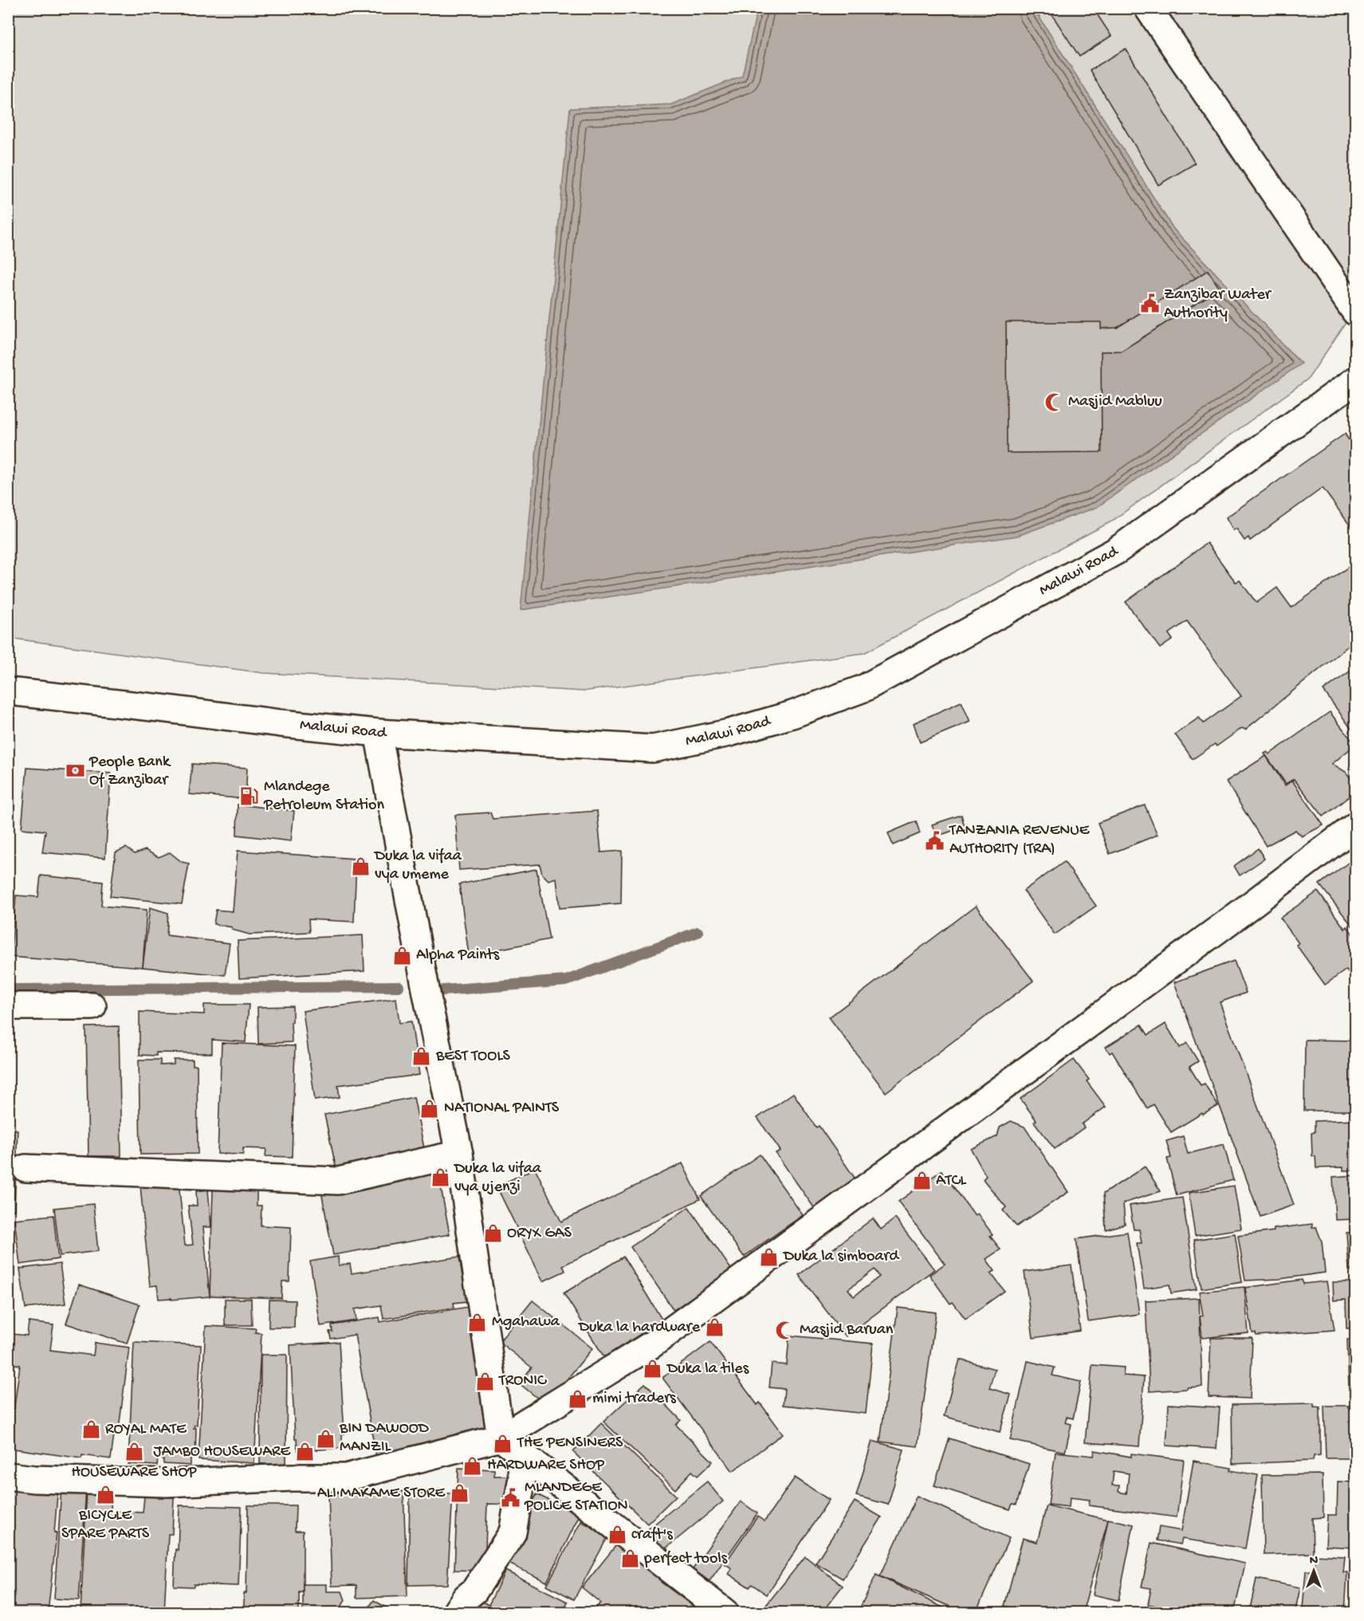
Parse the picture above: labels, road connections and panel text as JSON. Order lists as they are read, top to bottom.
{
  "streets": {
    "street": ["Malawi Road"]
  },
  "places": {
    "public building": ["Zanzibar Water Authority", "TANZANIA REVENUE AUTHORITY (TRA)", "MLANDEGE POLICE STATION"],
    "mosque": ["Masjid Mabluu", "Masjid Baruan"],
    "bank": ["People Bank Of Zanzibar"],
    "fuel station": ["Mlandege Petroleum Station"],
    "shop": [
      "Duka la vifaa vya umeme",
      "Alpha Paints",
      "BEST TOOLS",
      "NATIONAL PAINTS",
      "Duka la vifaa vya ujenzi",
      "ATCL",
      "ORYX GAS",
      "Duka la simboard",
      "Mgahawa",
      "Duka la hardware",
      "Duka la tiles",
      "TRONIC",
      "mimi traders",
      "ROYAL MATE",
      "BIN DAWOOD MANZIL",
      "THE PENSINERS",
      "HOUSEWARE SHOP",
      "JAMBO HOUSEWARE",
      "HARDWARE SHOP",
      "ALI MAKAME STORE",
      "BICYCLE SPARE PARTS",
      "craft's",
      "perfect tools"
    ]
  },
  "north": "top"
}
